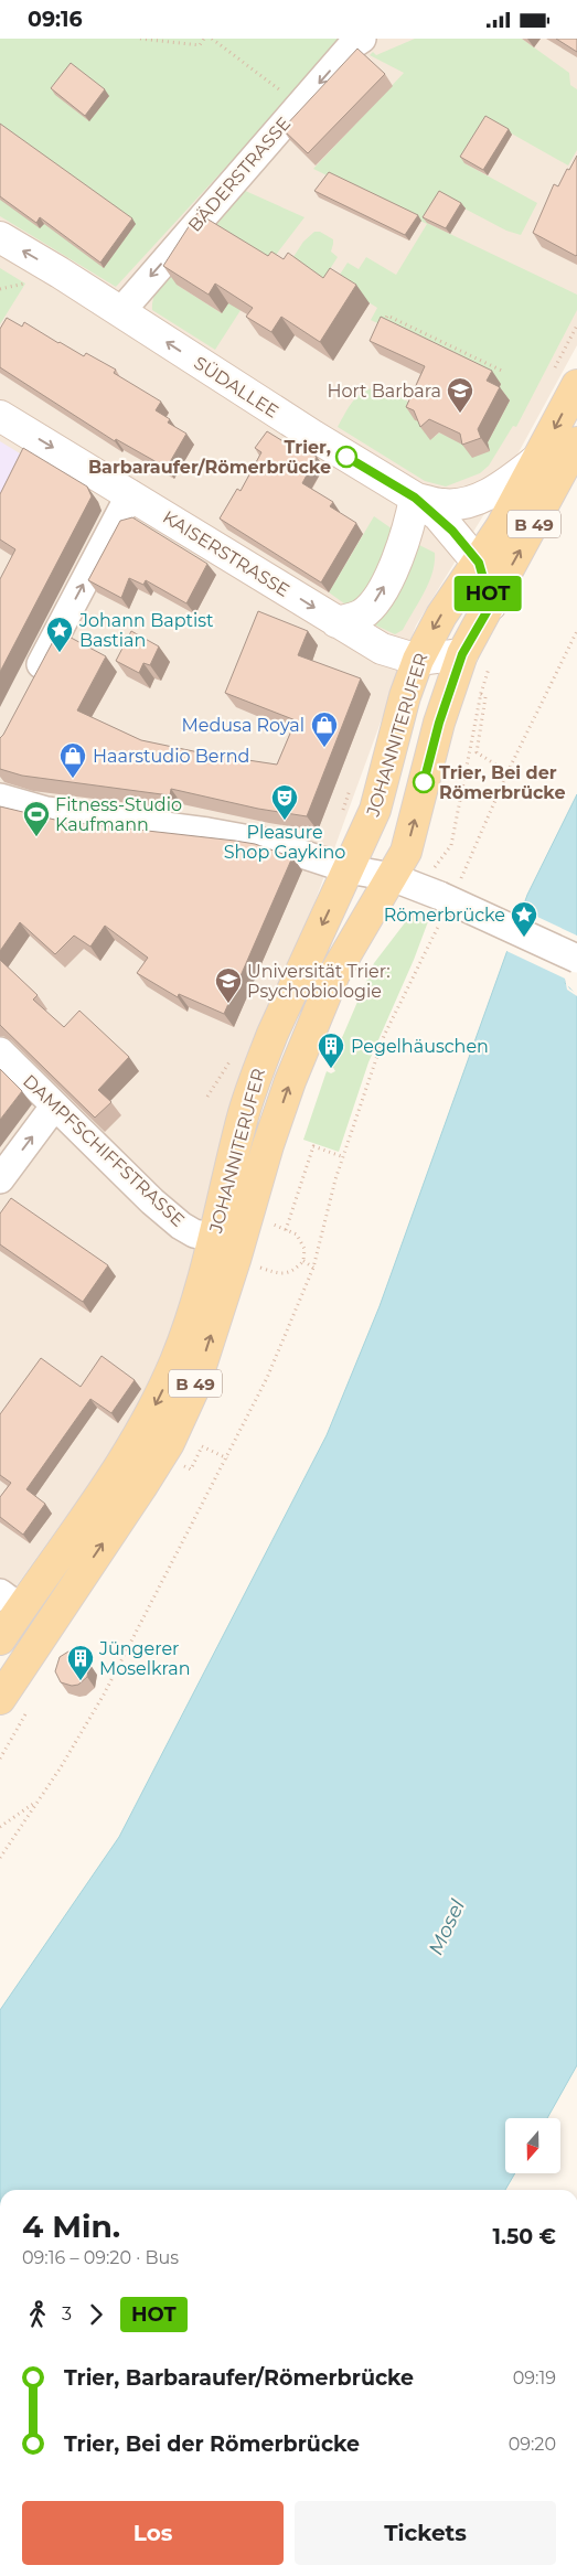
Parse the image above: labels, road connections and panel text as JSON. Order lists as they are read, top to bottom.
{
  "streets": {
    "main road": [
      "SÜDALLEE",
      "B 49",
      "KAISERSTRASSE",
      "JOHANNITERUFER"
    ],
    "street": ["BÄDERSTRASSE", "DAMPFSCHIFFSTRASSE"]
  },
  "crossings": [
    ["BÄDERSTRASSE", "SÜDALLEE"],
    ["SÜDALLEE", "B 49"],
    ["SÜDALLEE", "JOHANNITERUFER"],
    ["B 49", "JOHANNITERUFER"],
    ["KAISERSTRASSE", "JOHANNITERUFER"],
    ["JOHANNITERUFER", "DAMPFSCHIFFSTRASSE"]
  ],
  "one_way": ["BÄDERSTRASSE", "SÜDALLEE", "KAISERSTRASSE"],
  "water": ["Mosel"],
  "places": {
    "school or university": ["Hort Barbara", "Universität Trier: Psychobiologie"],
    "other": ["Trier, Barbaraufer/Römerbrücke", "Trier, Bei der Römerbrücke"],
    "place": ["Johann Baptist Bastian", "Römerbrücke"],
    "shop": ["Medusa Royal", "Haarstudio Bernd"],
    "theatre": ["Pleasure Shop Gaykino"],
    "sports": ["Fitness-Studio Kaufmann"],
    "building": ["Pegelhäuschen", "Jüngerer Moselkran"]
  },
  "lines": ["bus line HOT"],
  "north": "bottom",
  "page": {
    "status": "09:16",
    "on_map": "HOT",
    "heading": ["4 Min.", "09:16 – 09:20 · Bus", "1.50 €"],
    "legs": ["3", "HOT"],
    "list": [
      {
        "name": "Trier, Barbaraufer/Römerbrücke",
        "value": "09:19"
      },
      {
        "name": "Trier, Bei der Römerbrücke",
        "value": "09:20"
      }
    ],
    "buttons": ["Los", "Tickets"]
  }
}
